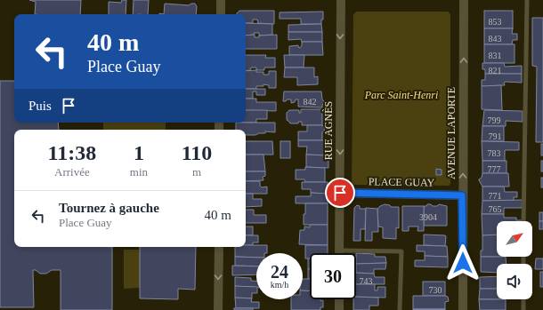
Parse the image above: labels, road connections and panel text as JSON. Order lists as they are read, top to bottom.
{
  "streets": {
    "street": ["RUE AGNÈS", "AVENUE LAPORTE", "PLACE GUAY"]
  },
  "crossings": [
    ["RUE AGNÈS", "PLACE GUAY"],
    ["AVENUE LAPORTE", "PLACE GUAY"]
  ],
  "one_way": ["RUE AGNÈS", "AVENUE LAPORTE"],
  "parks": ["Parc Saint-Henri"],
  "house_numbers": [
    "853",
    "843",
    "831",
    "821",
    "842",
    "799",
    "791",
    "783",
    "777",
    "771",
    "765",
    "3904",
    "743",
    "730"
  ],
  "north": "top right",
  "page": {
    "turn": ["40 m", "Place Guay"],
    "then": "Puis",
    "eta": [
      "11:38",
      "Arrivée",
      "1",
      "min",
      "110",
      "m"
    ],
    "list": [
      {
        "name": "Tournez à gauche",
        "note": "Place Guay",
        "value": "40 m"
      }
    ],
    "speed": "24 km/h",
    "limit": "30"
  }
}
